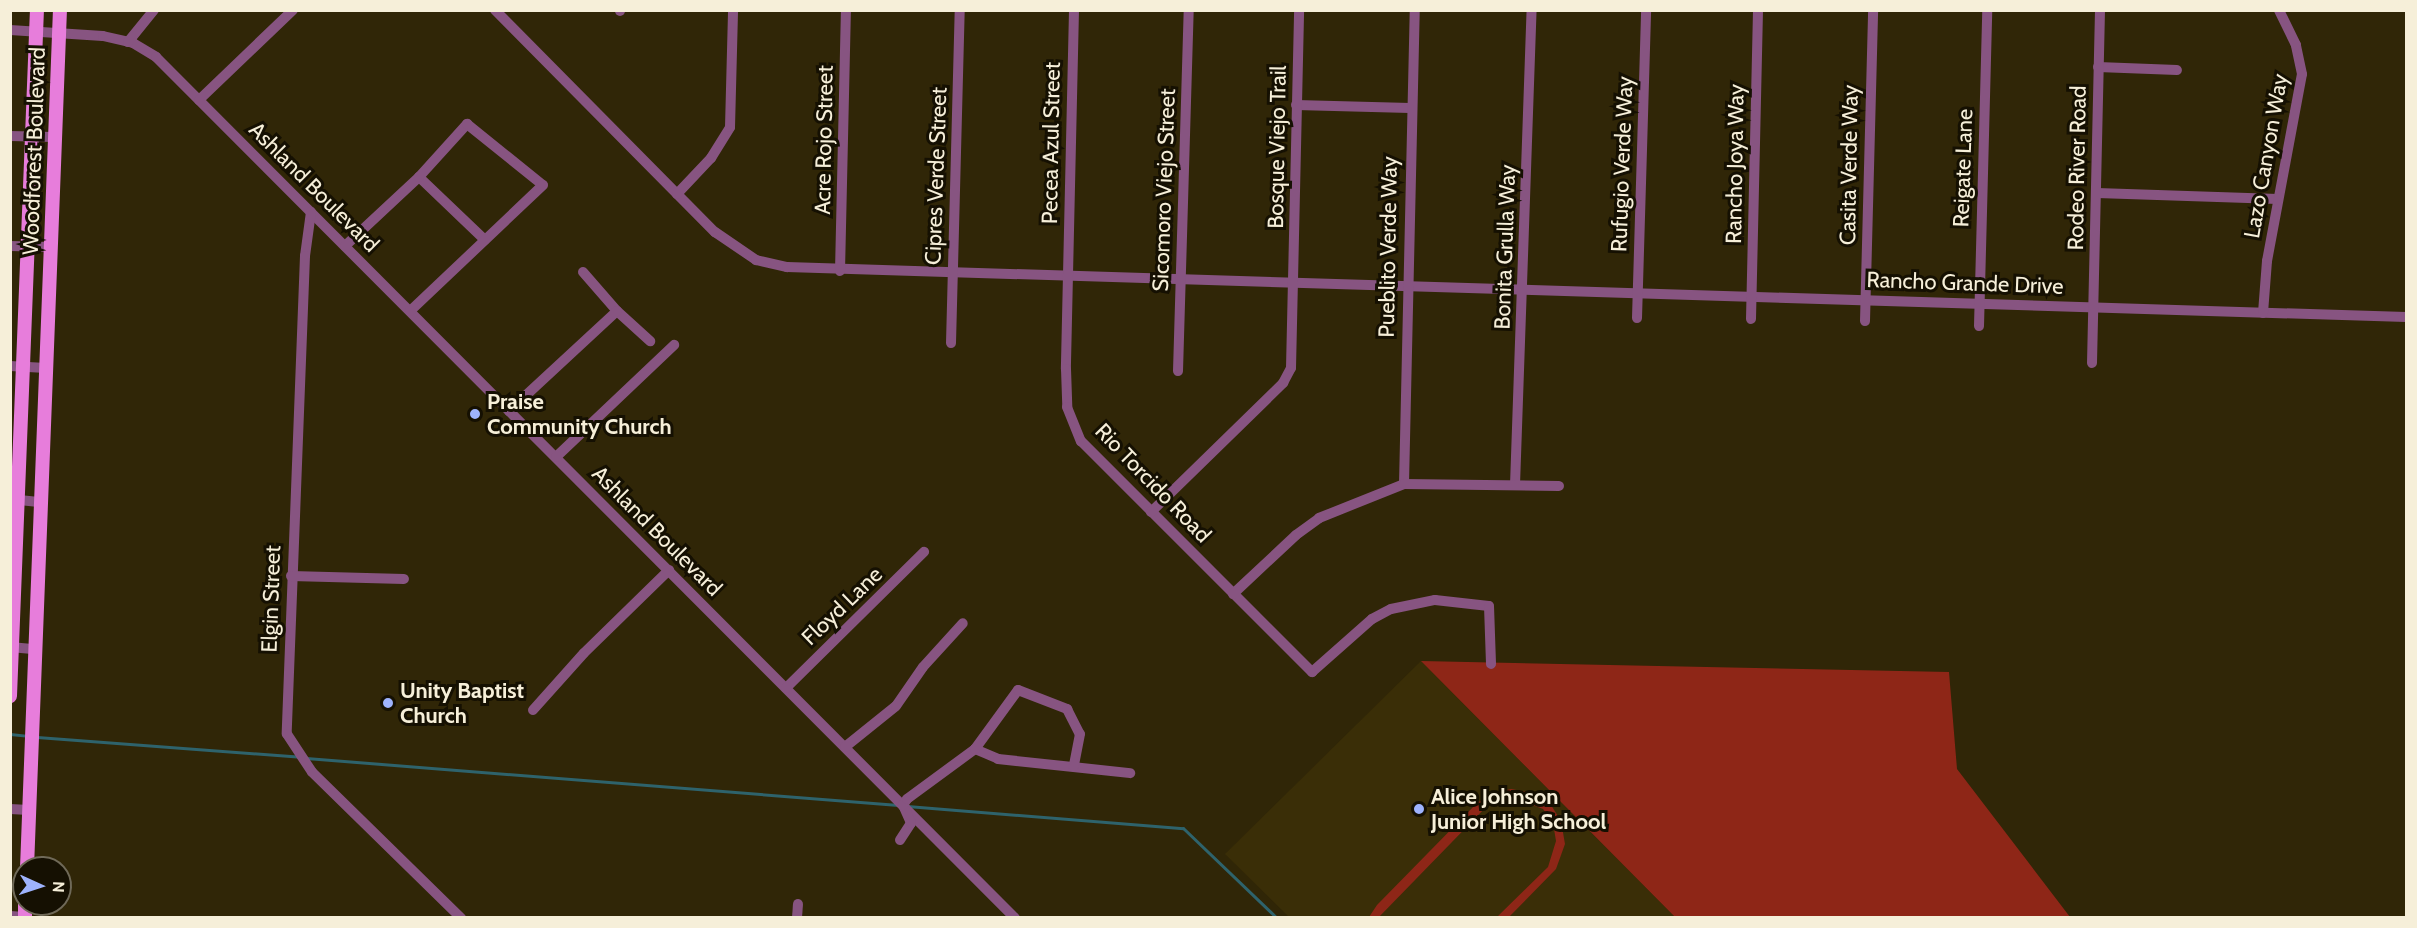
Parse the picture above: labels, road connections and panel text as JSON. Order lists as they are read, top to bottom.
{
  "streets": {
    "main road": ["Woodforest Boulevard"],
    "street": [
      "Acre Rojo Street",
      "Pecea Azul Street",
      "Bosque Viejo Trail",
      "Lazo Canyon Way",
      "Rufugio Verde Way",
      "Rancho Joya Way",
      "Casita Verde Way",
      "Reigate Lane",
      "Rodeo River Road",
      "Cipres Verde Street",
      "Ashland Boulevard",
      "Sicomoro Viejo Street",
      "Pueblito Verde Way",
      "Bonita Grulla Way",
      "Rancho Grande Drive",
      "Rio Torcido Road",
      "Elgin Street",
      "Floyd Lane"
    ]
  },
  "crossings": [
    ["Acre Rojo Street", "Rancho Grande Drive"],
    ["Pecea Azul Street", "Rancho Grande Drive"],
    ["Pecea Azul Street", "Rio Torcido Road"],
    ["Bosque Viejo Trail", "Rancho Grande Drive"],
    ["Bosque Viejo Trail", "Rio Torcido Road"],
    ["Woodforest Boulevard", "Ashland Boulevard"],
    ["Lazo Canyon Way", "Rancho Grande Drive"],
    ["Rufugio Verde Way", "Rancho Grande Drive"],
    ["Rancho Joya Way", "Rancho Grande Drive"],
    ["Casita Verde Way", "Rancho Grande Drive"],
    ["Reigate Lane", "Rancho Grande Drive"],
    ["Rodeo River Road", "Rancho Grande Drive"],
    ["Cipres Verde Street", "Rancho Grande Drive"],
    ["Ashland Boulevard", "Elgin Street"],
    ["Ashland Boulevard", "Floyd Lane"],
    ["Sicomoro Viejo Street", "Rancho Grande Drive"],
    ["Pueblito Verde Way", "Rancho Grande Drive"],
    ["Bonita Grulla Way", "Rancho Grande Drive"],
    ["Rancho Grande Drive", "Rio Torcido Road"]
  ],
  "places": ["Praise Community Church", "Unity Baptist Church", "Alice Johnson Junior High School"],
  "north": "right"
}
